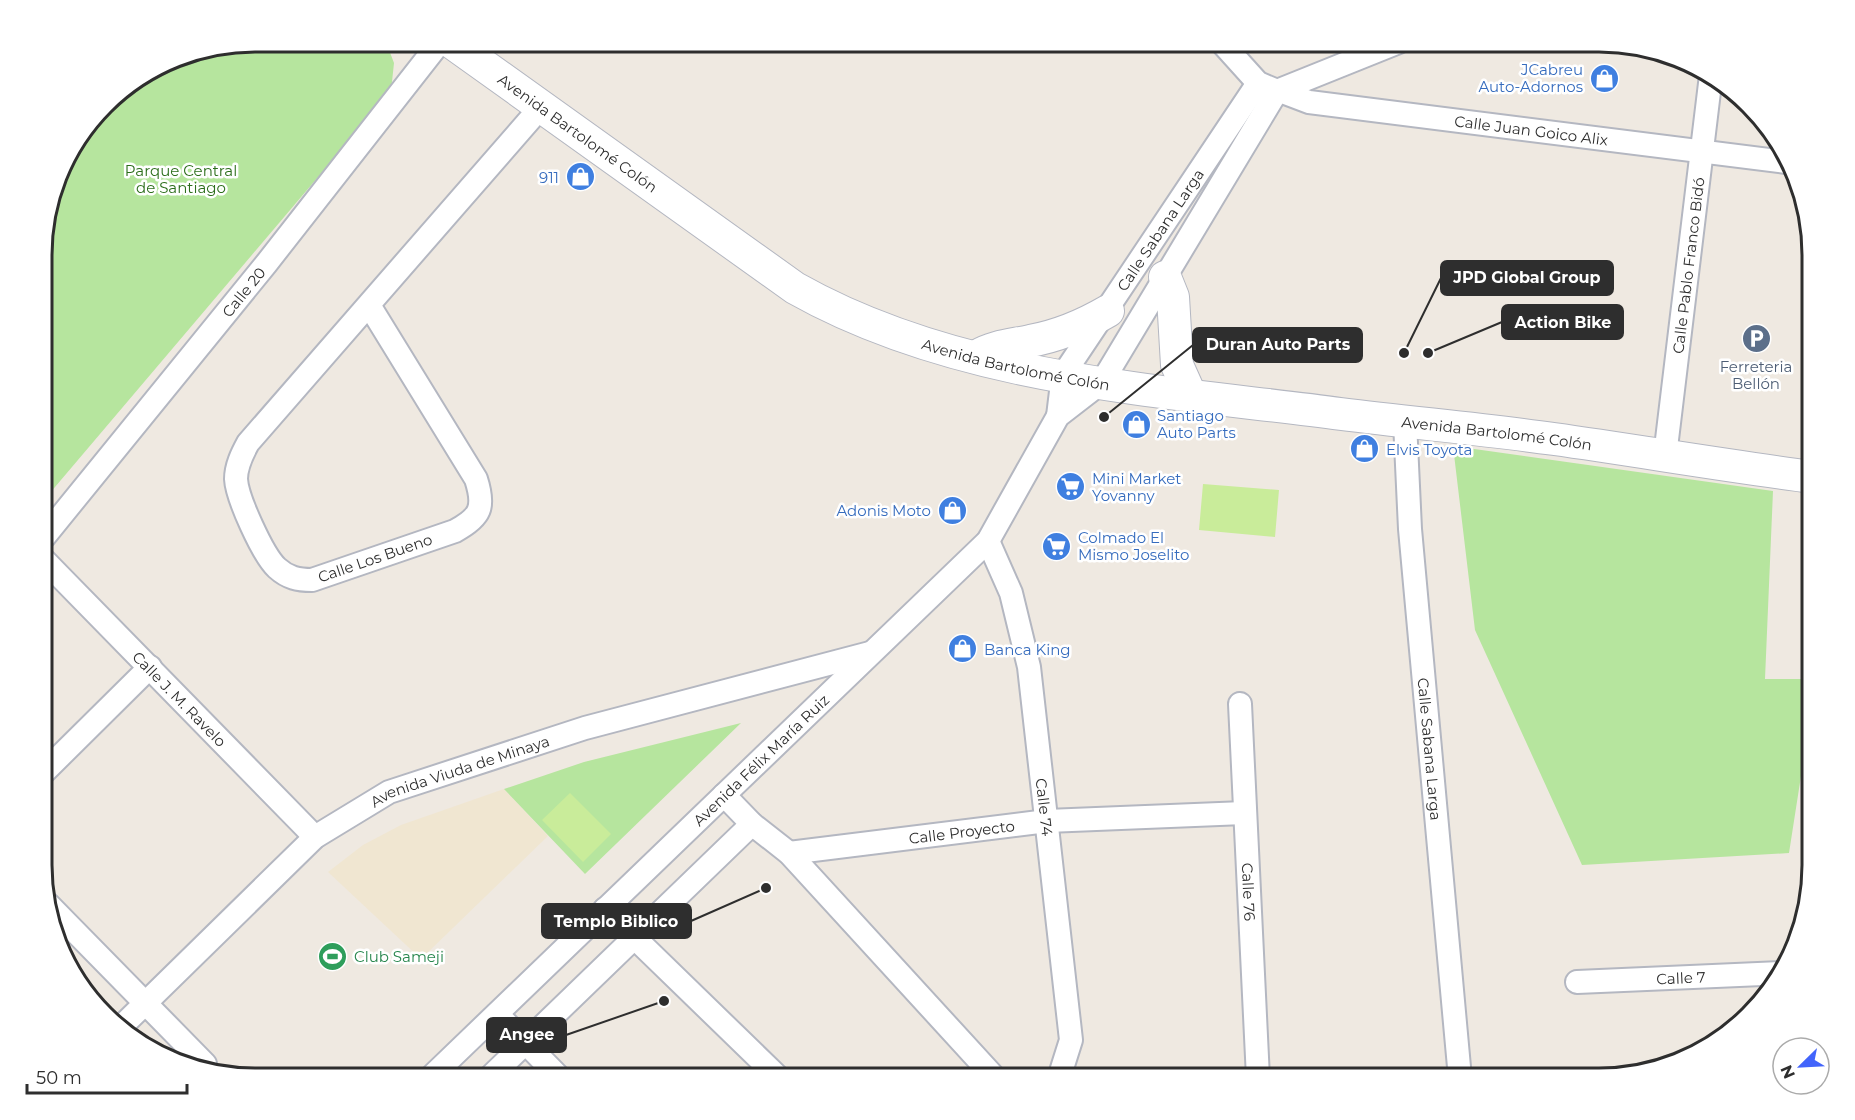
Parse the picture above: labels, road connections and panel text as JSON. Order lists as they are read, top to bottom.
{
  "streets": {
    "main road": ["Avenida Bartolomé Colón"],
    "street": [
      "Calle Juan Goico Alix",
      "Calle Sabana Larga",
      "Calle Pablo Franco Bidó",
      "Calle 20",
      "Calle Los Bueno",
      "Calle J. M. Ravelo",
      "Avenida Félix María Ruiz",
      "Avenida Viuda de Minaya",
      "Calle 74",
      "Calle Proyecto",
      "Calle 76",
      "Calle 7"
    ]
  },
  "crossings": [
    ["Calle Juan Goico Alix", "Calle Sabana Larga"],
    ["Calle Juan Goico Alix", "Calle Pablo Franco Bidó"],
    ["Avenida Bartolomé Colón", "Calle Sabana Larga"],
    ["Avenida Bartolomé Colón", "Calle Pablo Franco Bidó"],
    ["Avenida Bartolomé Colón", "Calle Los Bueno"],
    ["Avenida Bartolomé Colón", "Avenida Félix María Ruiz"],
    ["Calle Sabana Larga", "Avenida Félix María Ruiz"],
    ["Calle J. M. Ravelo", "Avenida Viuda de Minaya"],
    ["Avenida Félix María Ruiz", "Avenida Viuda de Minaya"],
    ["Avenida Félix María Ruiz", "Calle 74"],
    ["Calle 74", "Calle Proyecto"],
    ["Calle Proyecto", "Calle 76"]
  ],
  "parks": ["Parque Central de Santiago"],
  "places": {
    "shop": [
      "JCabreu Auto-Adornos",
      "911",
      "Santiago Auto Parts",
      "Elvis Toyota",
      "Adonis Moto",
      "Banca King"
    ],
    "parking": ["Ferreteria Bellón"],
    "other": [
      "JPD Global Group",
      "Action Bike",
      "Duran Auto Parts",
      "Templo Biblico",
      "Angee"
    ],
    "supermarket": ["Mini Market Yovanny", "Colmado El Mismo Joselito"],
    "sports": ["Club Sameji"]
  },
  "scale_bar": "50 m",
  "north": "bottom left"
}
